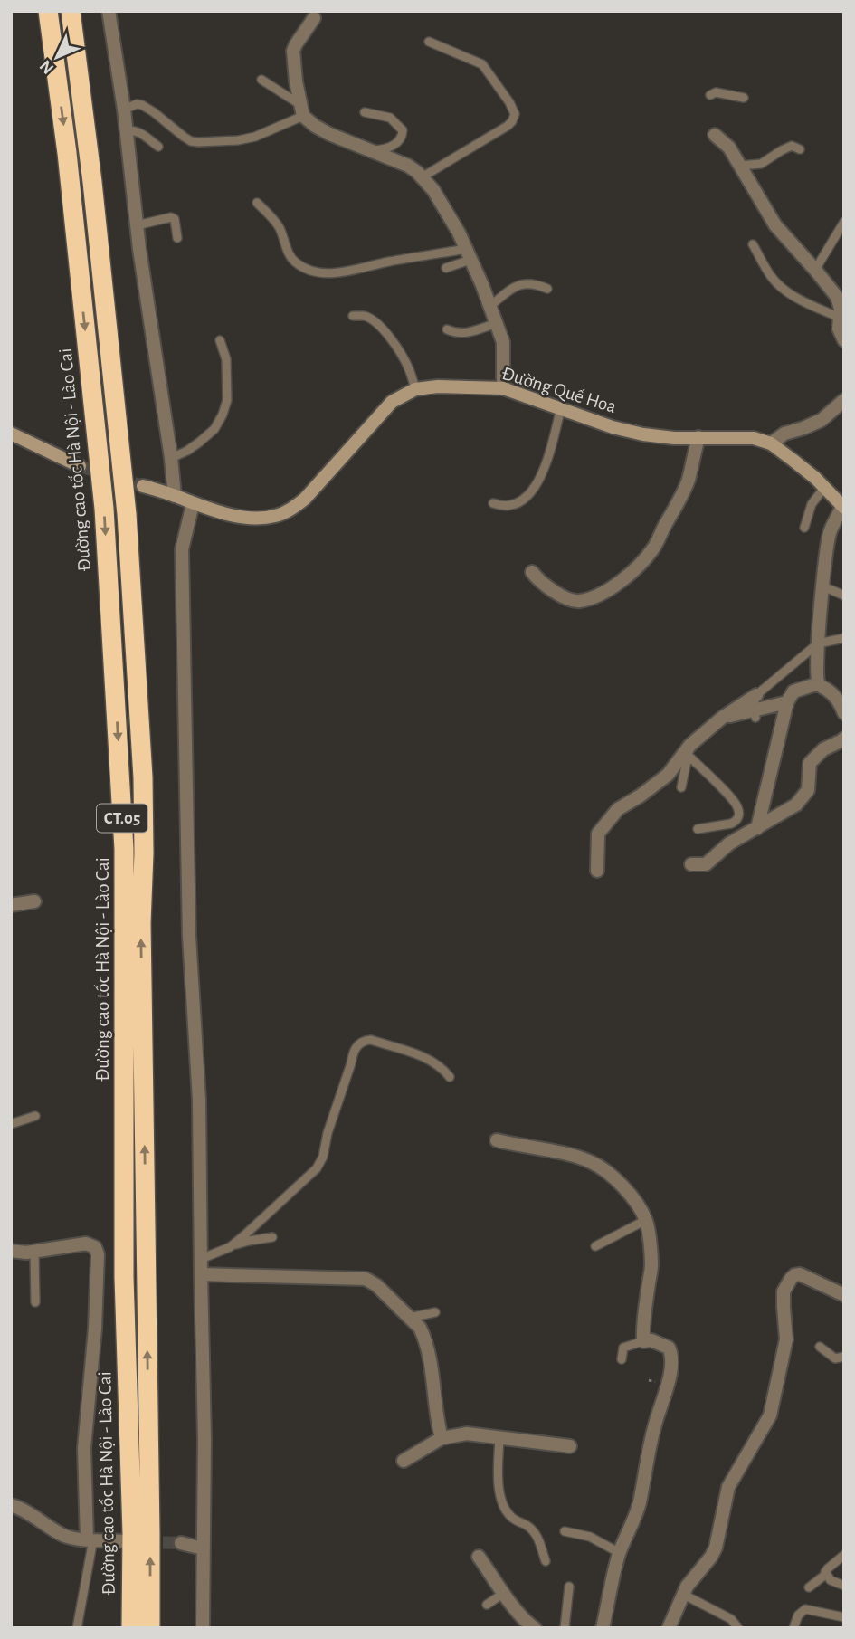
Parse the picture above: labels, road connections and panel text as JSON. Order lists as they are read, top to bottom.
{
  "streets": {
    "highway": ["Đường cao tốc Hà Nội - Lào Cai", "CT.05"],
    "street": ["Đường Quế Hoa"]
  },
  "north": "bottom left"
}
